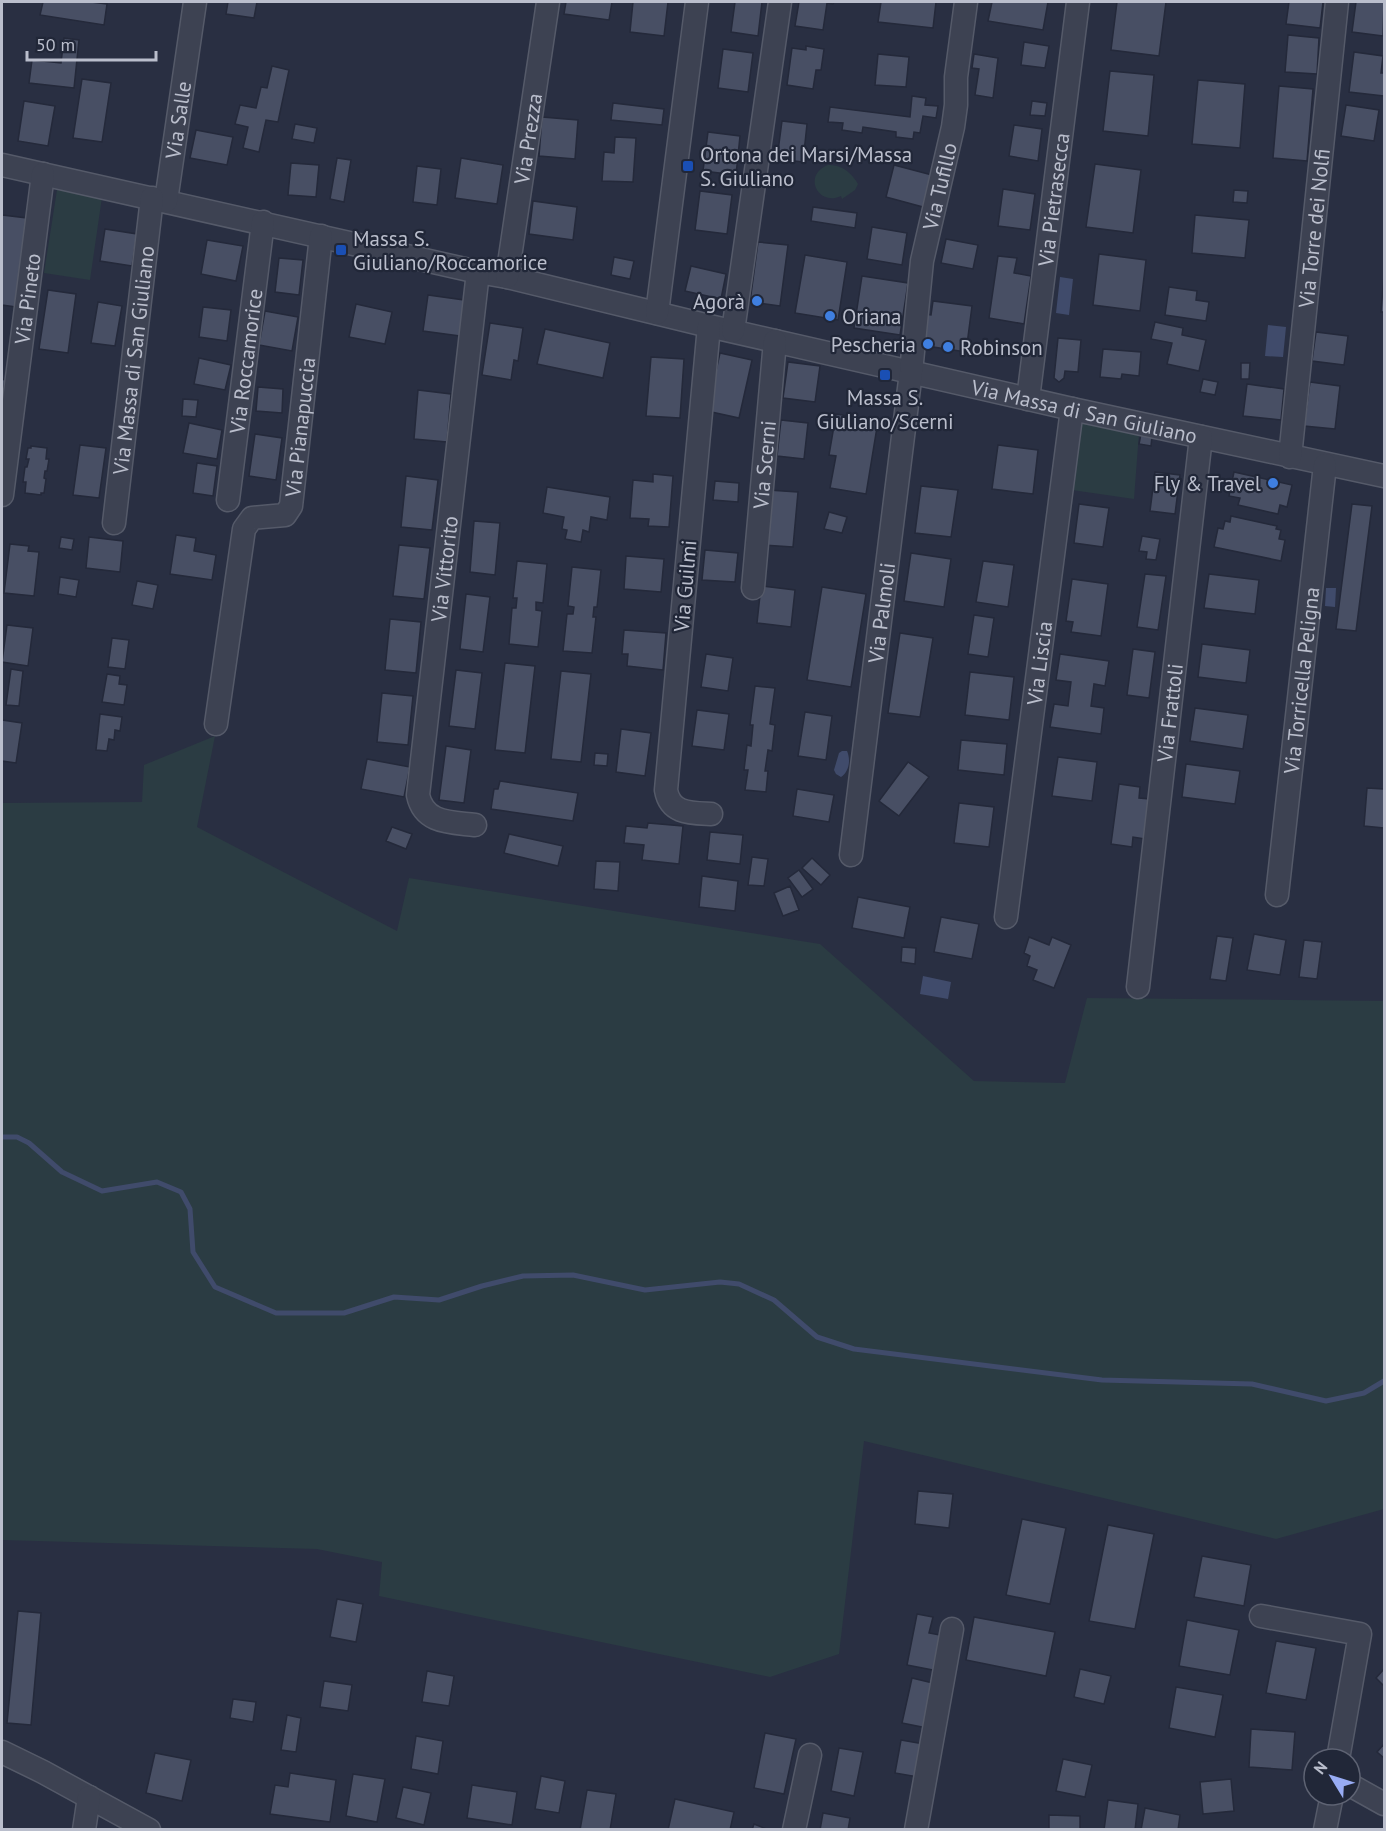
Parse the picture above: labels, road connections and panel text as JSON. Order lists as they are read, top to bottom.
{
  "streets": {
    "street": [
      "Via Salle",
      "Via Prezza",
      "Via Tufillo",
      "Via Pietrasecca",
      "Via Torre dei Nolfi",
      "Via Pineto",
      "Via Massa di San Giuliano",
      "Via Roccamorice",
      "Via Pianapuccia",
      "Via Scerni",
      "Via Vittorito",
      "Via Guilmi",
      "Via Palmoli",
      "Via Liscia",
      "Via Torricella Peligna",
      "Via Frattoli"
    ]
  },
  "crossings": [
    ["Via Salle", "Via Massa di San Giuliano"],
    ["Via Prezza", "Via Massa di San Giuliano"],
    ["Via Tufillo", "Via Massa di San Giuliano"],
    ["Via Tufillo", "Via Palmoli"],
    ["Via Pietrasecca", "Via Massa di San Giuliano"],
    ["Via Torre dei Nolfi", "Via Massa di San Giuliano"],
    ["Via Pineto", "Via Massa di San Giuliano"],
    ["Via Massa di San Giuliano", "Via Roccamorice"],
    ["Via Massa di San Giuliano", "Via Pianapuccia"],
    ["Via Massa di San Giuliano", "Via Scerni"],
    ["Via Massa di San Giuliano", "Via Vittorito"],
    ["Via Massa di San Giuliano", "Via Guilmi"],
    ["Via Massa di San Giuliano", "Via Palmoli"],
    ["Via Massa di San Giuliano", "Via Liscia"],
    ["Via Massa di San Giuliano", "Via Torricella Peligna"],
    ["Via Massa di San Giuliano", "Via Frattoli"]
  ],
  "places": {
    "transit": ["Ortona dei Marsi/Massa S. Giuliano", "Massa S. Giuliano/Roccamorice", "Massa S. Giuliano/Scerni"],
    "other": [
      "Agorà",
      "Oriana",
      "Pescheria",
      "Robinson",
      "Fly & Travel"
    ]
  },
  "scale_bar": "50 m",
  "north": "top left"
}
